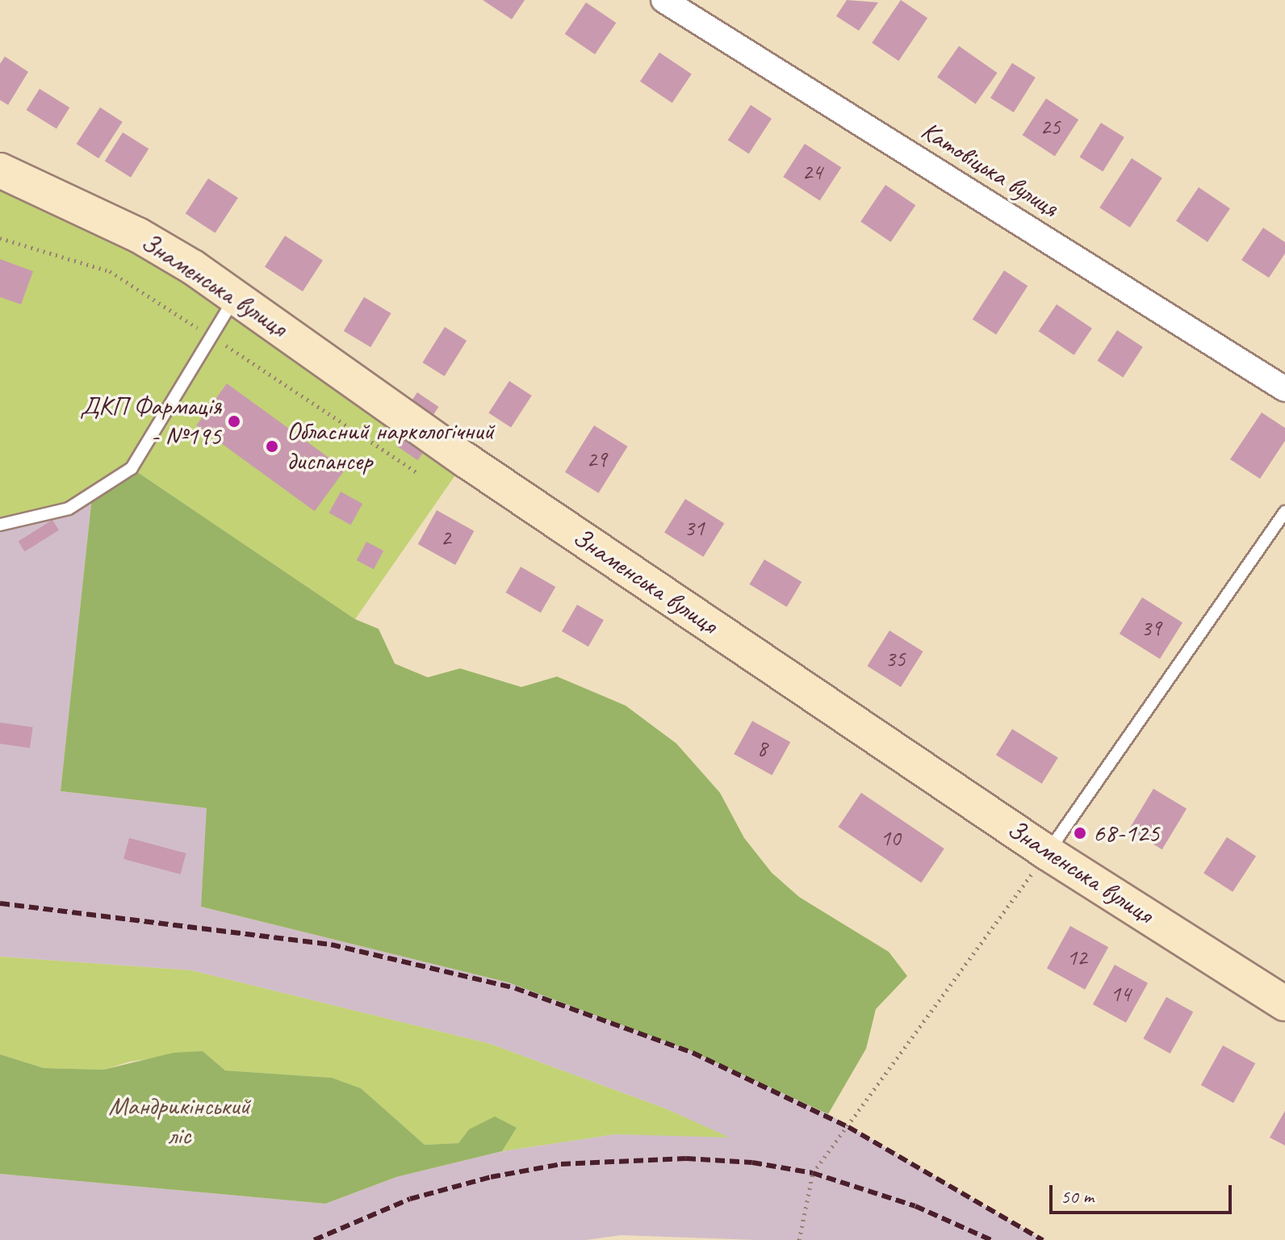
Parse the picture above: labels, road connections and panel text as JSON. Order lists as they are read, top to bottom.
{
  "streets": {
    "main road": ["Знаменська вулиця"],
    "street": ["Катовіцька вулиця"]
  },
  "parks": ["Мандрикінський ліс"],
  "places": ["ДКП Фармація - №195", "Обласний наркологічний диспансер", "68-125"],
  "house_numbers": [
    "25",
    "24",
    "29",
    "31",
    "2",
    "39",
    "35",
    "8",
    "10",
    "12",
    "14"
  ],
  "scale_bar": "50 m"
}
